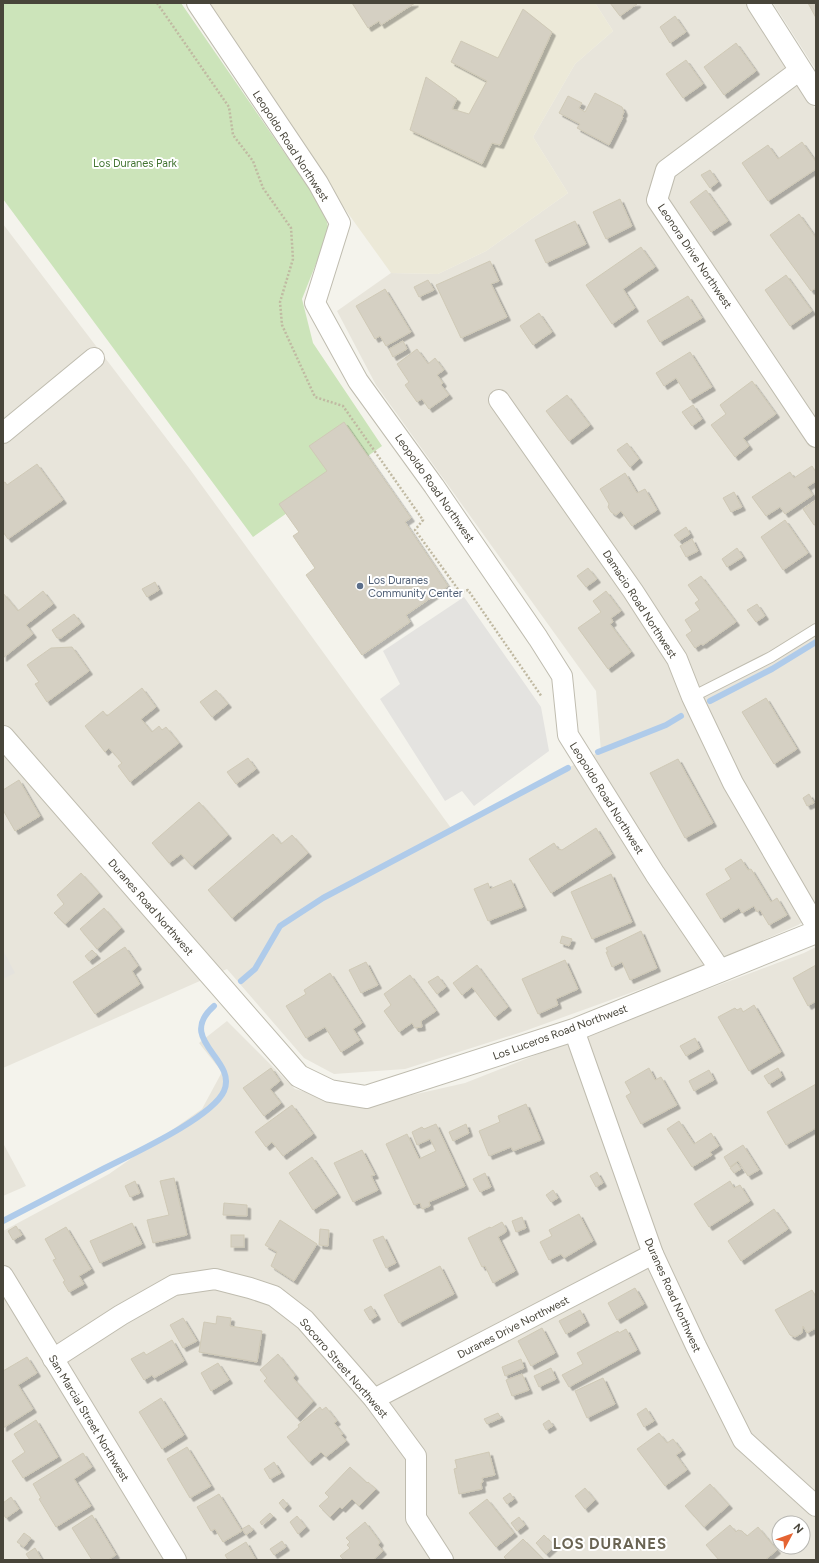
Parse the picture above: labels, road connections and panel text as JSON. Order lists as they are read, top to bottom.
{
  "streets": {
    "street": [
      "Leopoldo Road Northwest",
      "Leonora Drive Northwest",
      "Damacio Road Northwest",
      "Duranes Road Northwest",
      "Los Luceros Road Northwest",
      "Duranes Drive Northwest",
      "Socorro Street Northwest",
      "San Marcial Street Northwest"
    ]
  },
  "crossings": [
    ["Leopoldo Road Northwest", "Los Luceros Road Northwest"],
    ["Duranes Road Northwest", "Los Luceros Road Northwest"],
    ["Duranes Road Northwest", "Duranes Drive Northwest"],
    ["Duranes Drive Northwest", "Socorro Street Northwest"],
    ["Socorro Street Northwest", "San Marcial Street Northwest"]
  ],
  "districts": ["LOS DURANES"],
  "parks": ["Los Duranes Park"],
  "places": ["Los Duranes Community Center"],
  "north": "top right"
}
